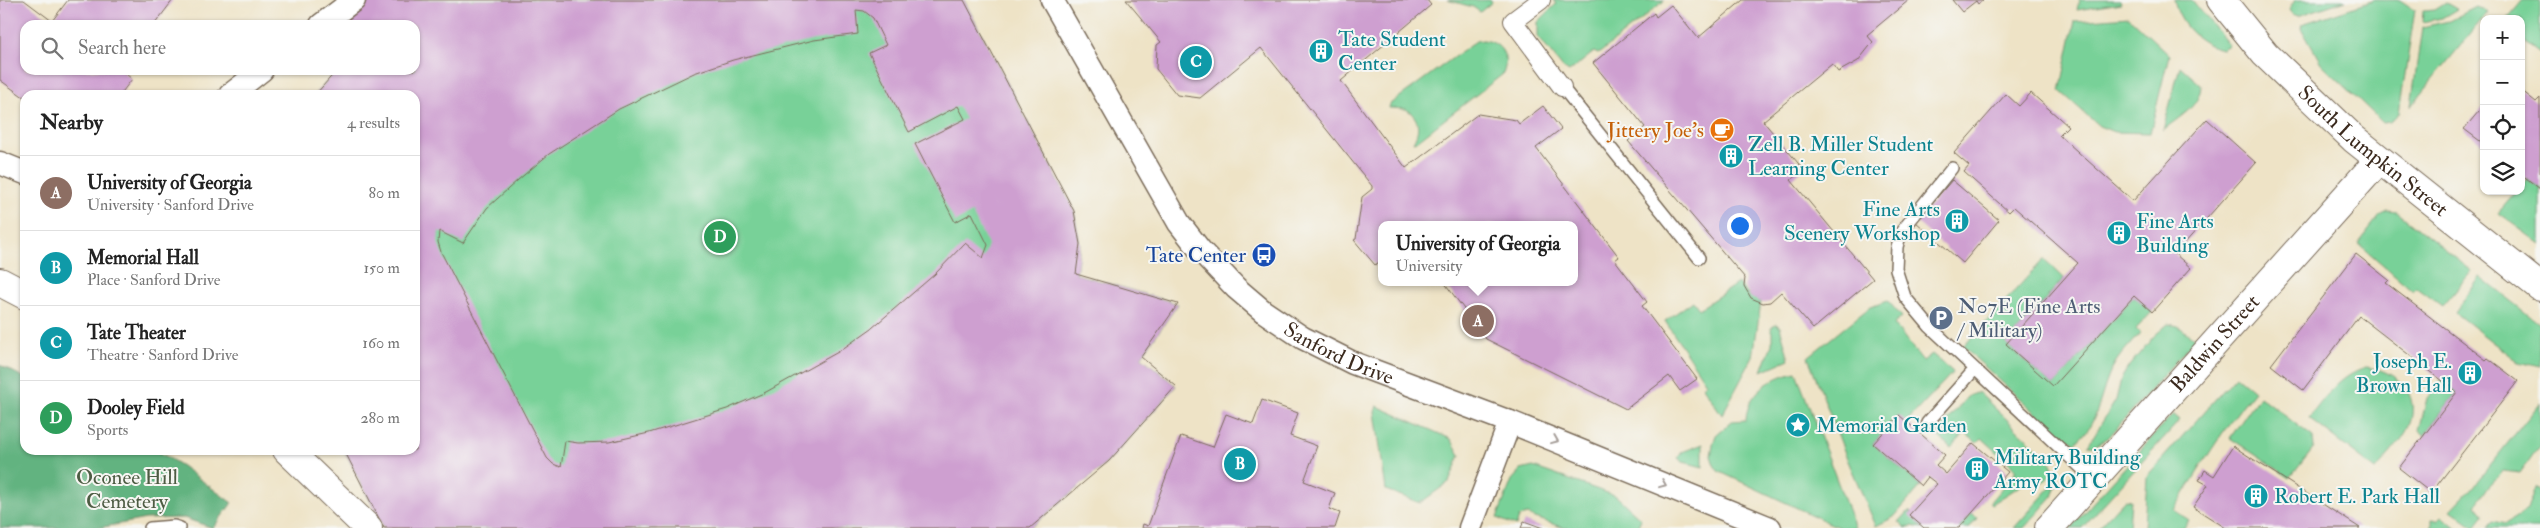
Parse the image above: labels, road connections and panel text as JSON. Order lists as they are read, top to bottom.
{
  "streets": {
    "main road": ["South Lumpkin Street", "Baldwin Street"],
    "street": ["Sanford Drive"]
  },
  "crossings": [
    ["South Lumpkin Street", "Baldwin Street"]
  ],
  "parks": ["Oconee Hill Cemetery"],
  "places": {
    "building": [
      "Tate Student Center",
      "Zell B. Miller Student Learning Center",
      "Fine Arts Scenery Workshop",
      "Fine Arts Building",
      "Joseph E. Brown Hall",
      "Military Building Army ROTC",
      "Robert E. Park Hall"
    ],
    "cafe": ["Jittery Joe's"],
    "bus stop": ["Tate Center"],
    "parking": ["N07E (Fine Arts / Military)"],
    "place": ["Memorial Garden"]
  },
  "page": {
    "map_buttons": ["+", "−"],
    "search": "Search here",
    "pins": [
      "C",
      "D",
      "A",
      "B"
    ],
    "heading": ["Nearby", "4 results"],
    "list": [
      {
        "mark": "A",
        "name": "University of Georgia",
        "note": "University · Sanford Drive",
        "value": "80 m"
      },
      {
        "mark": "B",
        "name": "Memorial Hall",
        "note": "Place · Sanford Drive",
        "value": "150 m"
      },
      {
        "mark": "C",
        "name": "Tate Theater",
        "note": "Theatre · Sanford Drive",
        "value": "160 m"
      },
      {
        "mark": "D",
        "name": "Dooley Field",
        "note": "Sports",
        "value": "280 m"
      }
    ],
    "popup": ["University of Georgia", "University"]
  }
}
